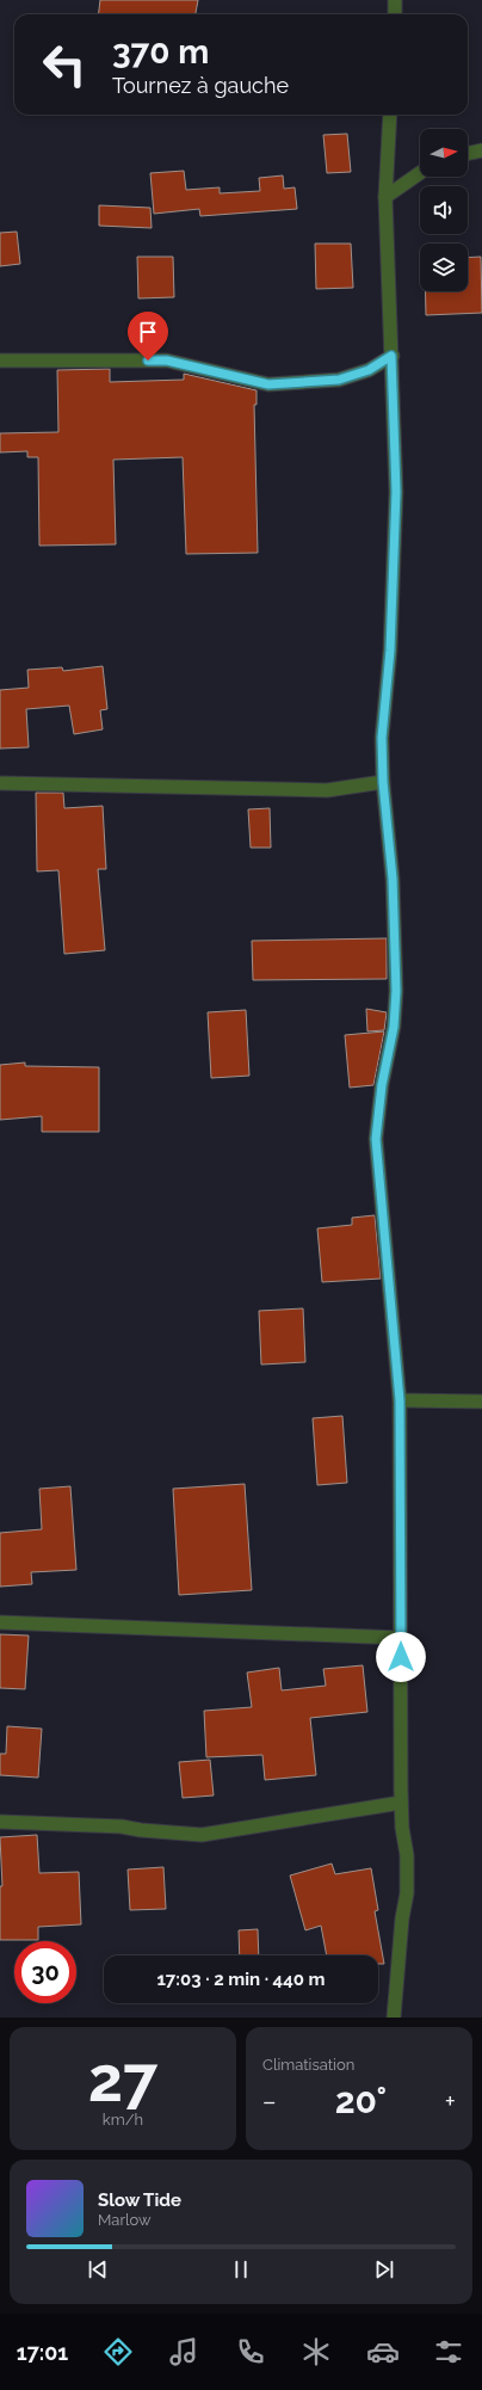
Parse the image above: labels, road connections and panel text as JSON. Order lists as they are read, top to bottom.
{
  "north": "right",
  "page": {
    "turn": ["370 m", "Tournez à gauche"],
    "limit": "30",
    "trip": "17:03 · 2 min · 440 m",
    "tile": [
      ["27", "km/h"],
      "Climatisation"
    ],
    "heat": ["−", "20°", "+"],
    "song": ["Slow Tide", "Marlow"],
    "tabs": "17:01"
  }
}
